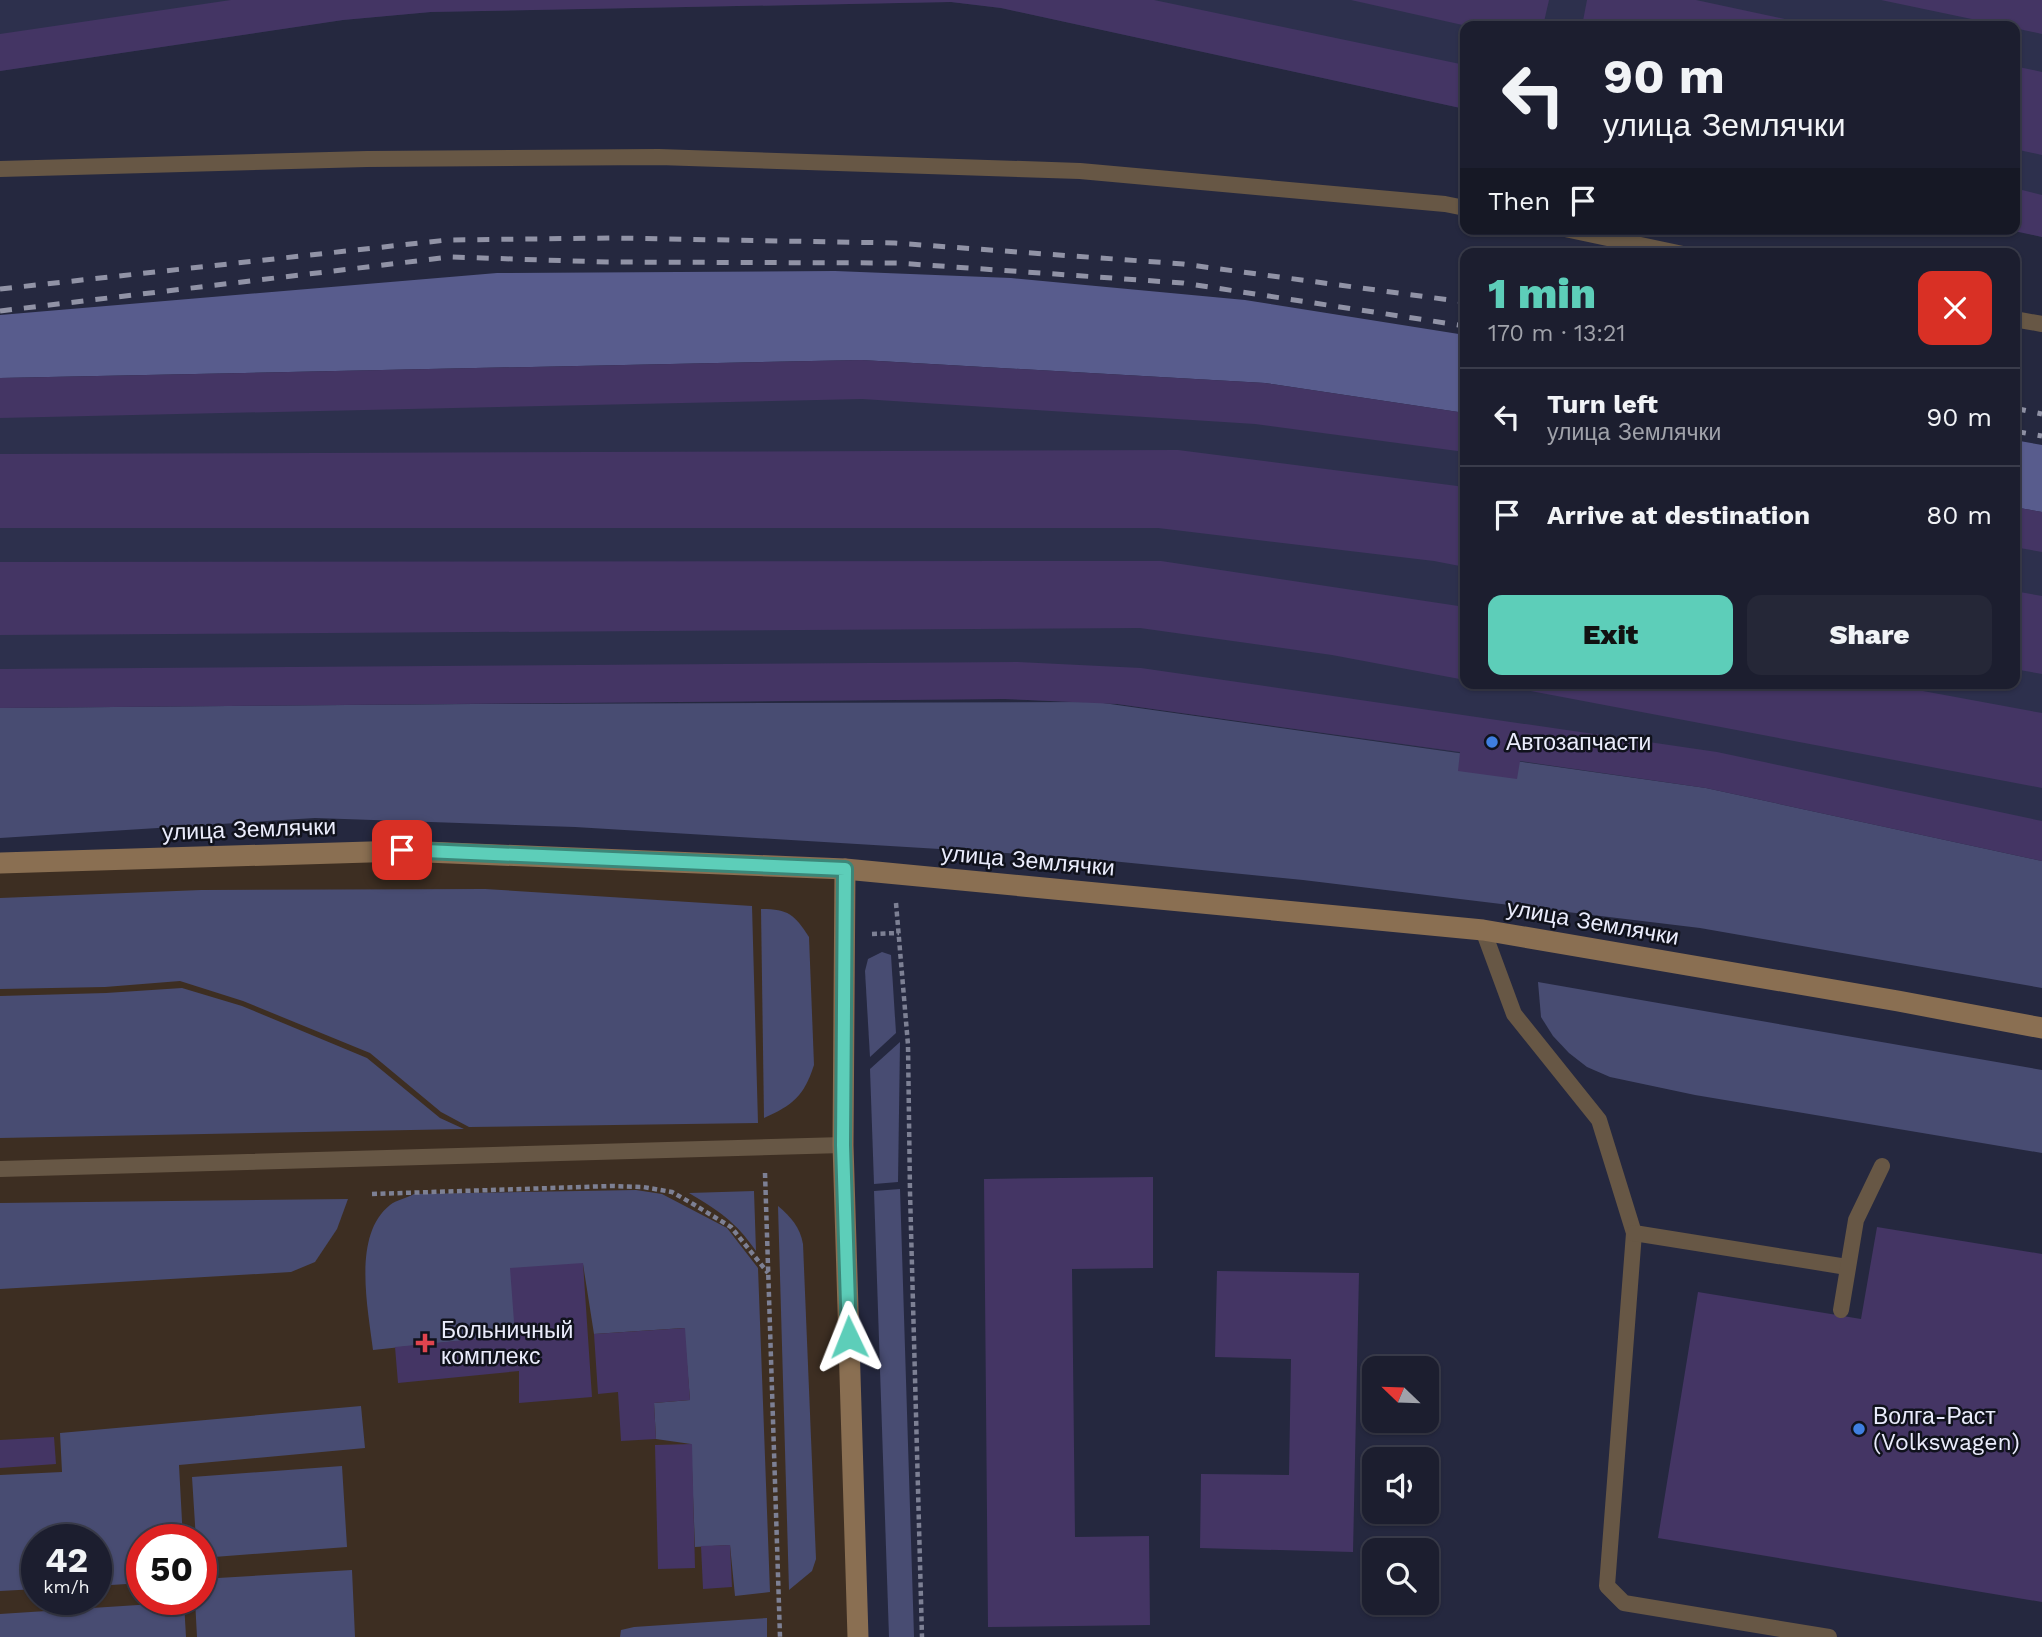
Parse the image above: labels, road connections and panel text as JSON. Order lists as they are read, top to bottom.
{
  "streets": {
    "main road": ["улица Землячки"]
  },
  "places": {
    "other": ["Автозапчасти", "Волга-Раст (Volkswagen)"],
    "health": ["Больничный комплекс"]
  },
  "north": "top left",
  "page": {
    "turn": ["90 m", "улица Землячки"],
    "then": "Then",
    "heading": ["1 min", "170 m · 13:21"],
    "list": [
      {
        "name": "Turn left",
        "note": "улица Землячки",
        "value": "90 m"
      },
      {
        "name": "Arrive at destination",
        "value": "80 m"
      }
    ],
    "buttons": ["Exit", "Share"],
    "speed": "42 km/h",
    "limit": "50"
  }
}
